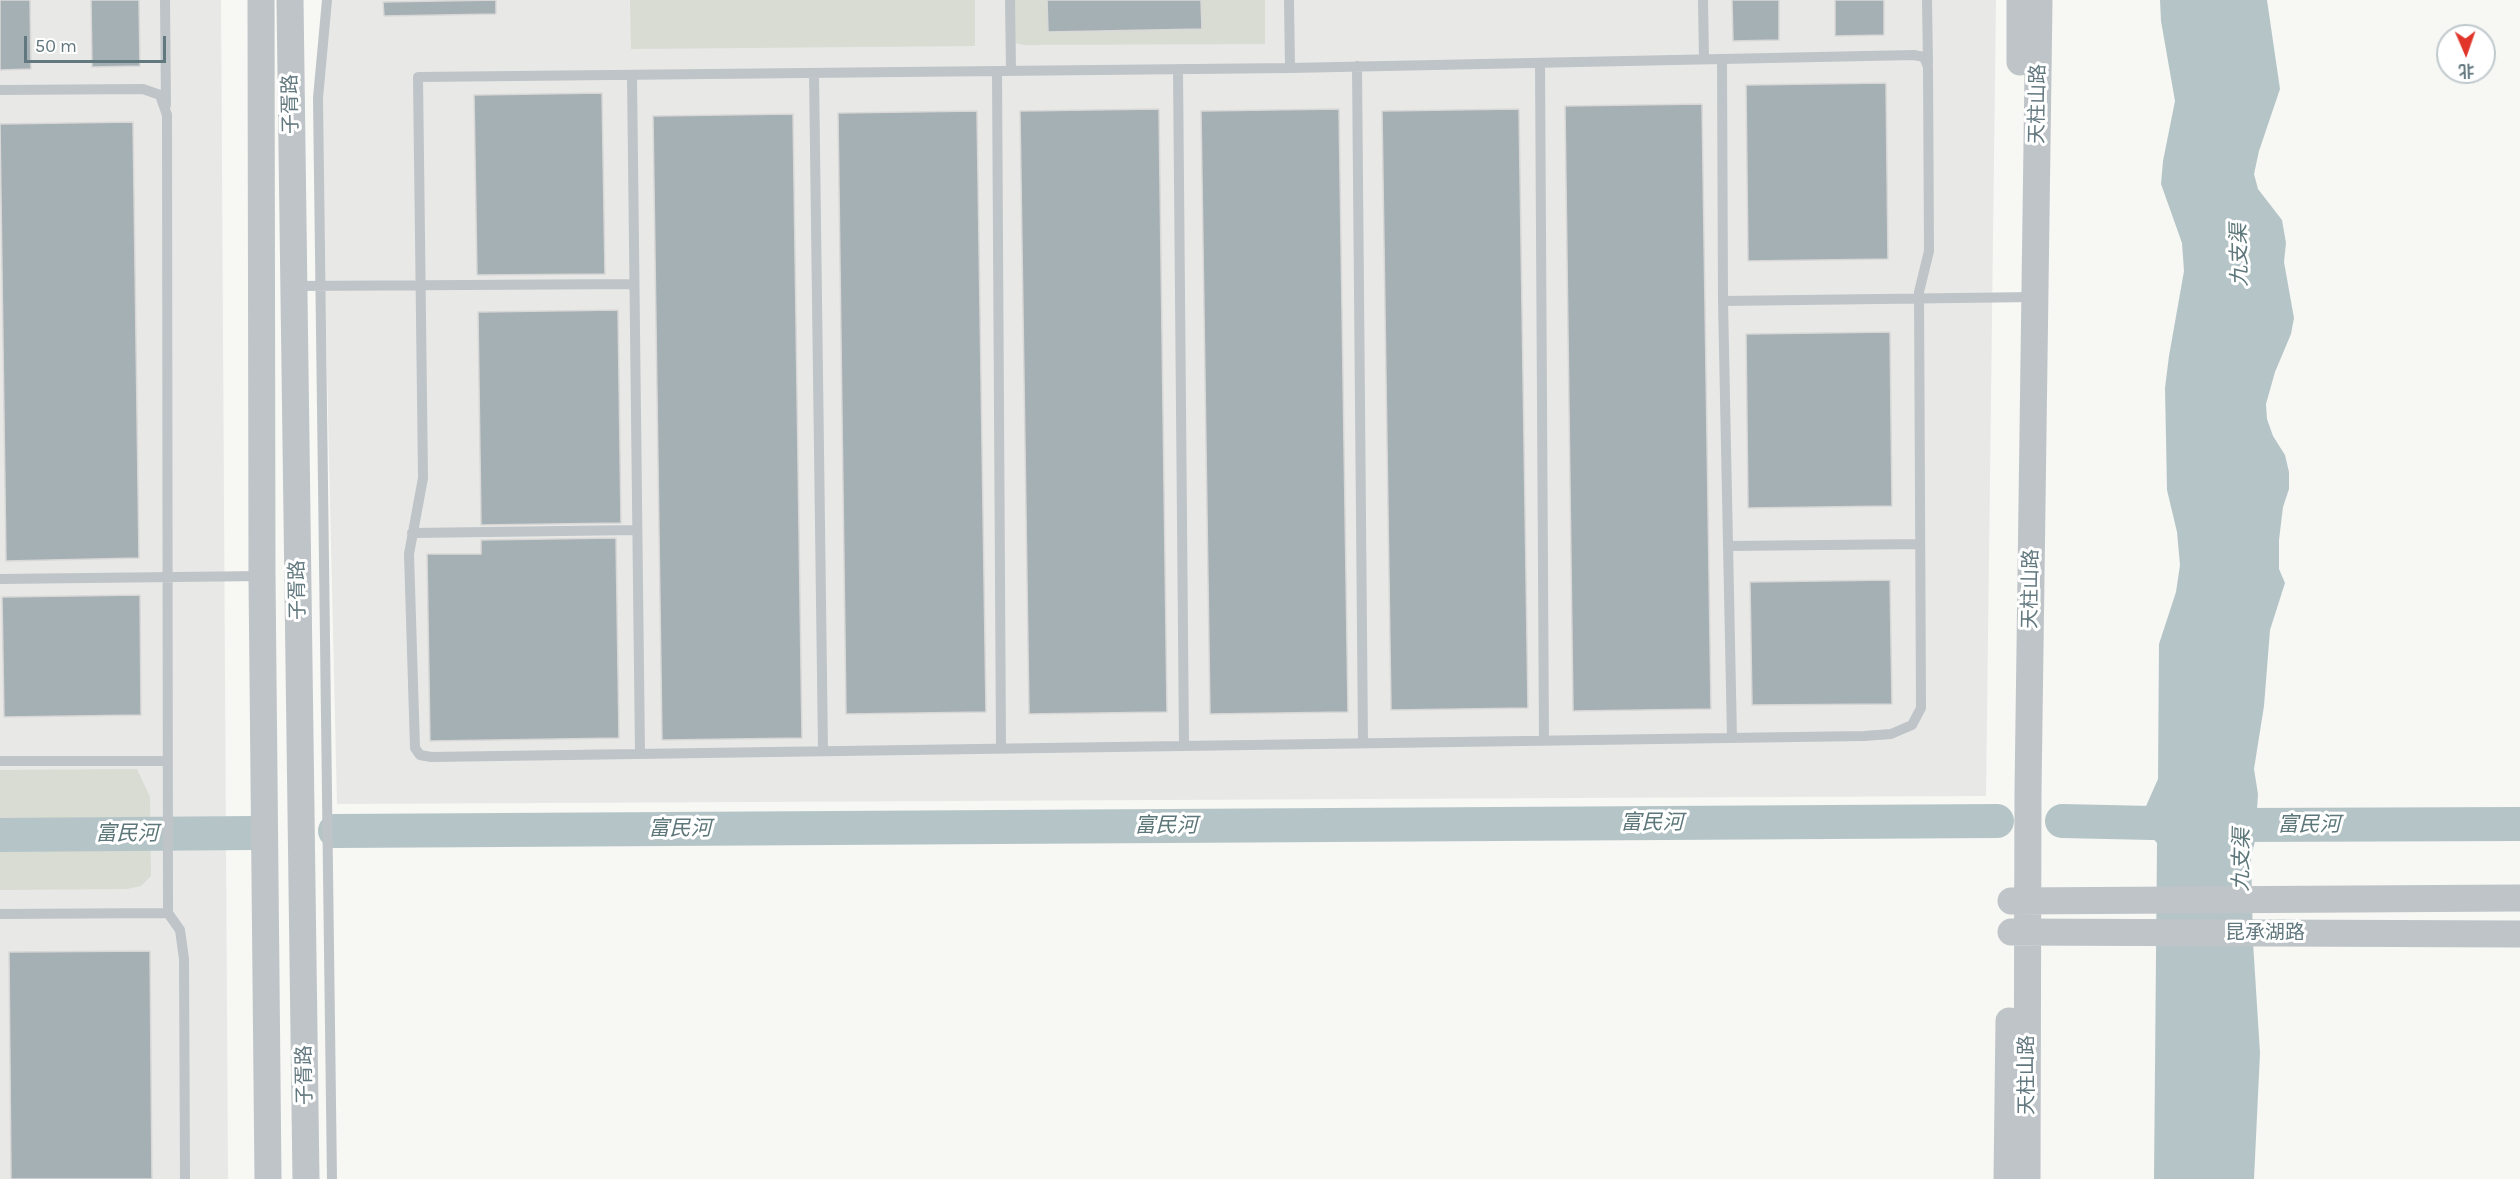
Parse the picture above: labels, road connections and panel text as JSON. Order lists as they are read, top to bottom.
{
  "streets": {
    "street": ["子胥路", "天柱山路", "昆承湖路"]
  },
  "crossings": [
    ["天柱山路", "昆承湖路"]
  ],
  "water": ["九支渠", "富民河"],
  "scale_bar": "50 m",
  "north": "bottom"
}
